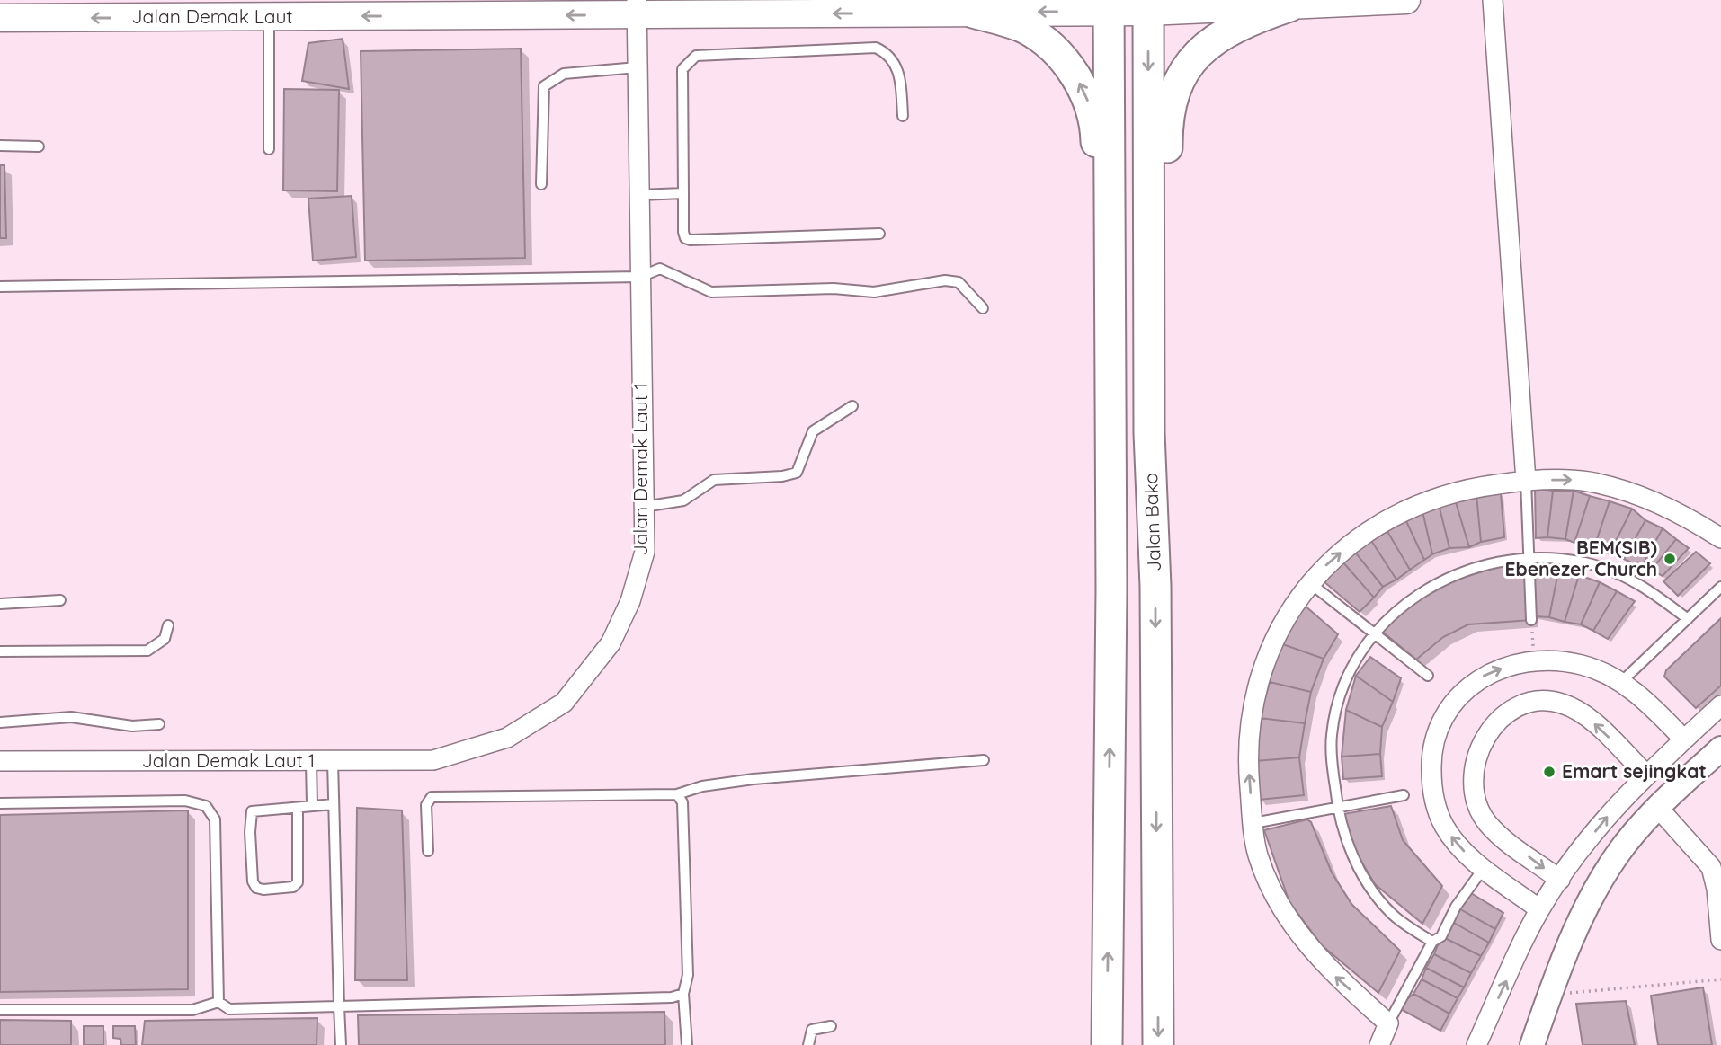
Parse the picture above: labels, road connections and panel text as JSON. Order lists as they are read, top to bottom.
{
  "streets": {
    "main road": ["Jalan Demak Laut", "Jalan Bako"],
    "street": ["Jalan Demak Laut 1"]
  },
  "crossings": [
    ["Jalan Demak Laut", "Jalan Demak Laut 1"],
    ["Jalan Demak Laut", "Jalan Bako"]
  ],
  "one_way": ["Jalan Demak Laut"],
  "places": ["BEM(SIB) Ebenezer Church", "Emart sejingkat"]
}
